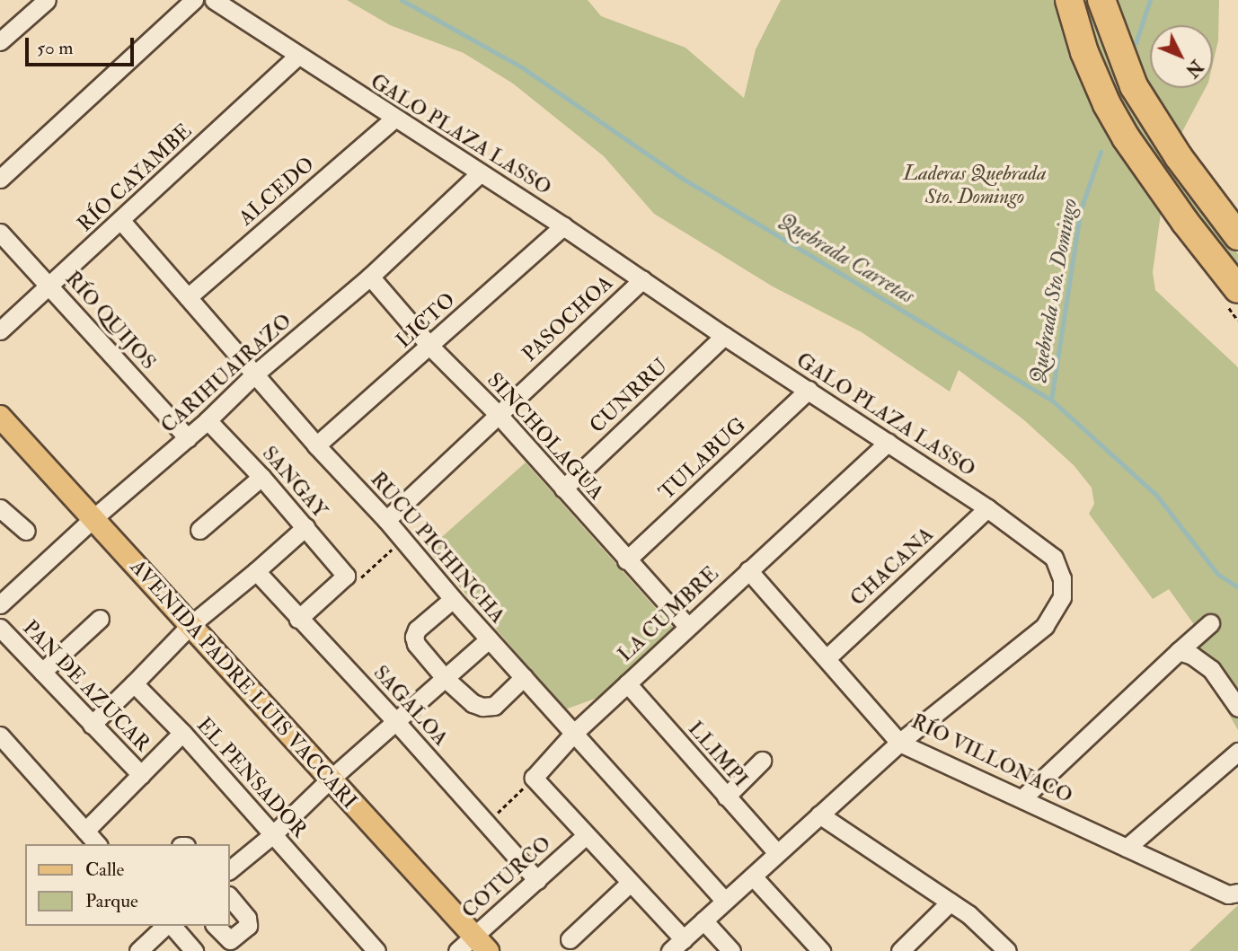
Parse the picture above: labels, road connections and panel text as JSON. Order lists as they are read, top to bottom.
{
  "streets": {
    "main road": ["AVENIDA PADRE LUIS VACCARI"],
    "street": [
      "GALO PLAZA LASSO",
      "RÍO CAYAMBE",
      "ALCEDO",
      "PASOCHOA",
      "RÍO QUIJOS",
      "LICTO",
      "CARIHUAIRAZO",
      "CUNRRU",
      "SINCHOLAGUA",
      "TULABUG",
      "SANGAY",
      "RUCU PICHINCHA",
      "CHACANA",
      "LA CUMBRE",
      "PAN DE AZUCAR",
      "SAGALOA",
      "LLIMPI",
      "RÍO VILLONACO",
      "EL PENSADOR",
      "COTURCO"
    ]
  },
  "crossings": [
    ["GALO PLAZA LASSO", "RÍO CAYAMBE"],
    ["GALO PLAZA LASSO", "ALCEDO"],
    ["GALO PLAZA LASSO", "PASOCHOA"],
    ["GALO PLAZA LASSO", "LICTO"],
    ["GALO PLAZA LASSO", "CARIHUAIRAZO"],
    ["GALO PLAZA LASSO", "CUNRRU"],
    ["GALO PLAZA LASSO", "TULABUG"],
    ["GALO PLAZA LASSO", "RUCU PICHINCHA"],
    ["GALO PLAZA LASSO", "CHACANA"],
    ["GALO PLAZA LASSO", "LA CUMBRE"],
    ["GALO PLAZA LASSO", "LLIMPI"],
    ["GALO PLAZA LASSO", "RÍO VILLONACO"],
    ["RÍO CAYAMBE", "RÍO QUIJOS"],
    ["RÍO CAYAMBE", "RUCU PICHINCHA"],
    ["ALCEDO", "RUCU PICHINCHA"],
    ["PASOCHOA", "SINCHOLAGUA"],
    ["PASOCHOA", "RUCU PICHINCHA"],
    ["RÍO QUIJOS", "CARIHUAIRAZO"],
    ["LICTO", "SINCHOLAGUA"],
    ["LICTO", "RUCU PICHINCHA"],
    ["CARIHUAIRAZO", "SINCHOLAGUA"],
    ["CARIHUAIRAZO", "SANGAY"],
    ["CARIHUAIRAZO", "RUCU PICHINCHA"],
    ["CARIHUAIRAZO", "AVENIDA PADRE LUIS VACCARI"],
    ["CUNRRU", "SINCHOLAGUA"],
    ["SINCHOLAGUA", "TULABUG"],
    ["SINCHOLAGUA", "LA CUMBRE"],
    ["RUCU PICHINCHA", "LA CUMBRE"],
    ["CHACANA", "RÍO VILLONACO"],
    ["LA CUMBRE", "LLIMPI"],
    ["LA CUMBRE", "RÍO VILLONACO"],
    ["AVENIDA PADRE LUIS VACCARI", "COTURCO"],
    ["SAGALOA", "COTURCO"]
  ],
  "water": ["Quebrada Carretas", "Quebrada Sto. Domingo"],
  "parks": ["Laderas Quebrada Sto. Domingo"],
  "legend": ["Calle", "Parque"],
  "scale_bar": "50 m",
  "north": "bottom right"
}
